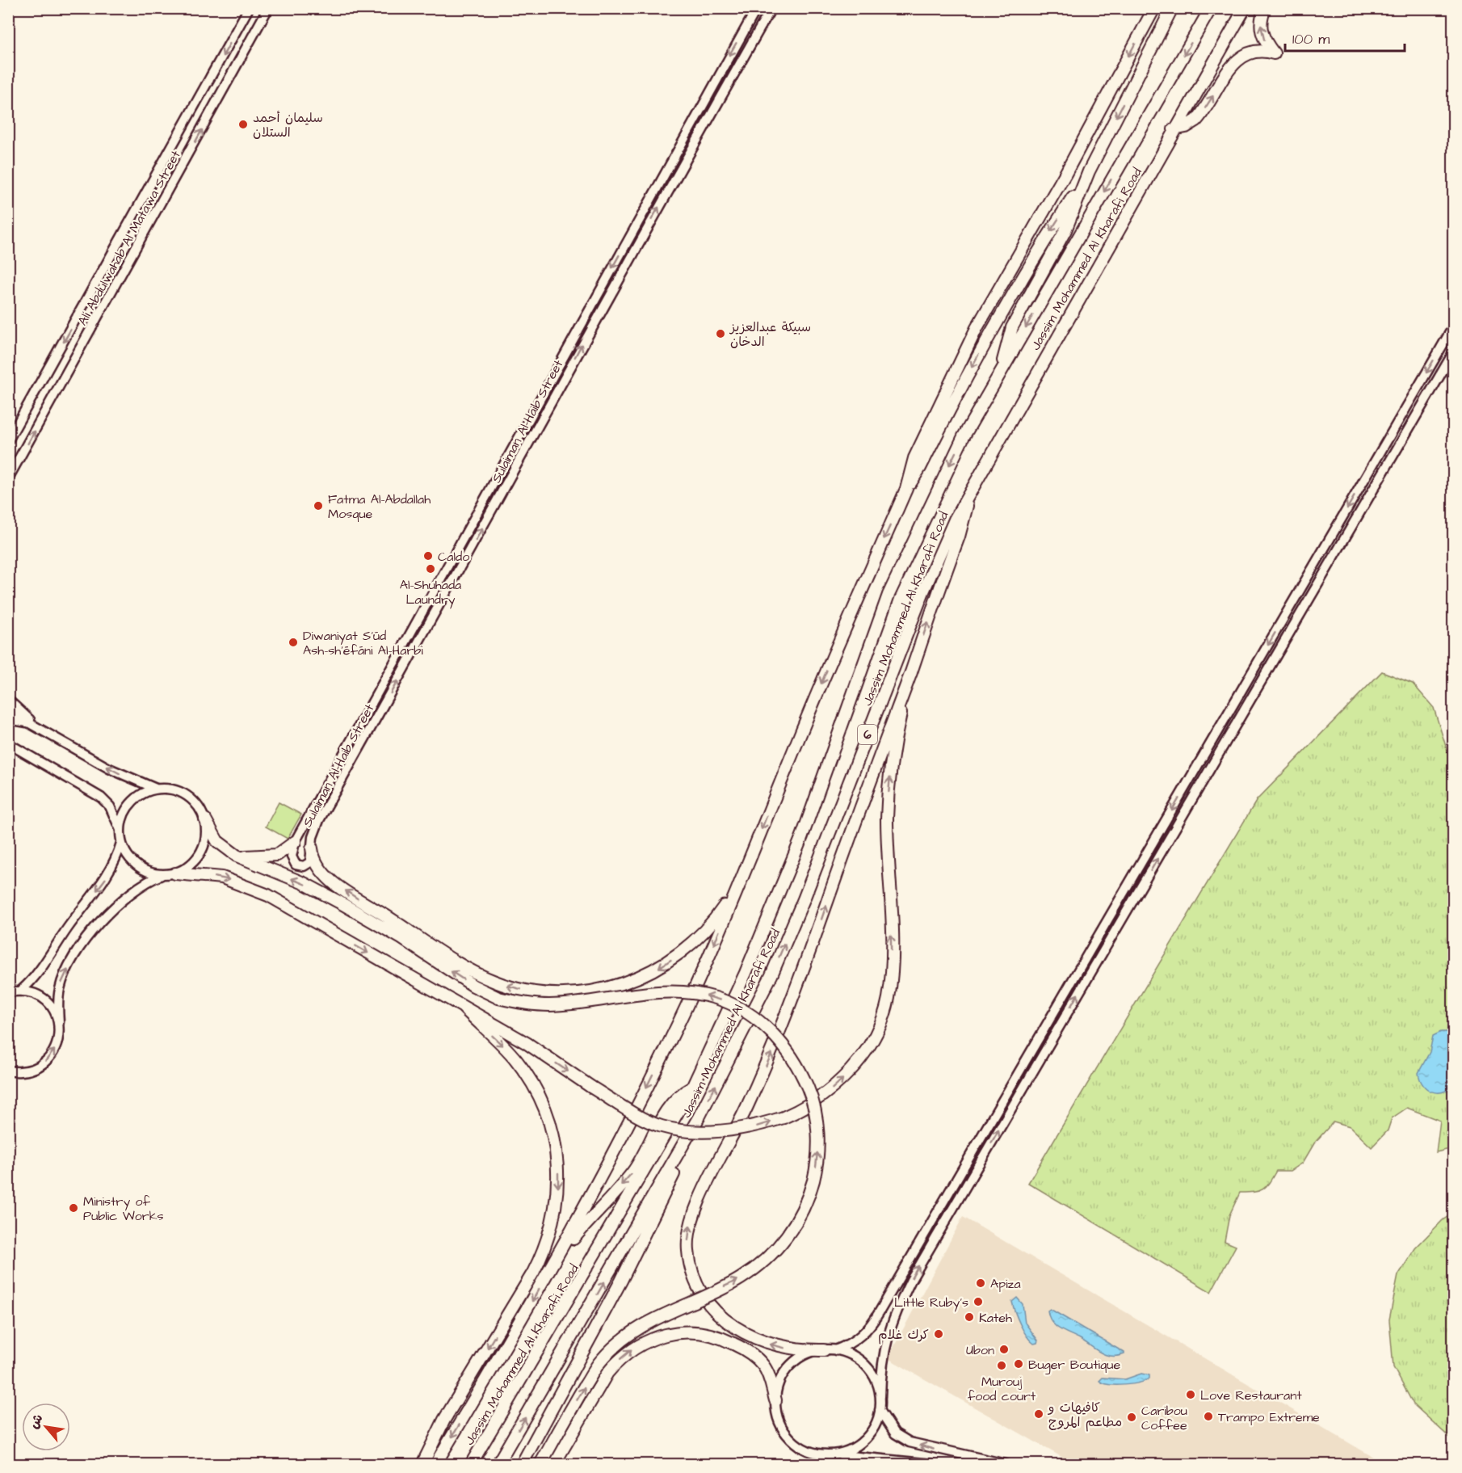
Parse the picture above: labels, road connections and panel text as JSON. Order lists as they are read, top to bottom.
{
  "streets": {
    "highway": ["Jassim Mohammed Al Kharafi Road", "6"],
    "street": ["Ali Abdulwahab Al Matawa Street", "Sulaiman Al-Haib Street"]
  },
  "places": [
    "سليمان أحمد الستلان",
    "سبيكة عبدالعزيز الدخان",
    "Fatma Al-Abdallah Mosque",
    "Caldo",
    "Al-Shuhada Laundry",
    "Diwaniyat S'ūd Ash-sh'ēfāni Al-Harbi",
    "Ministry of Public Works",
    "Apiza",
    "Little Ruby's",
    "Kateh",
    "كرك غلام",
    "Ubon",
    "Buger Boutique",
    "Murouj food court",
    "Love Restaurant",
    "كافيهات و مطاعم المروج",
    "Trampo Extreme",
    "Caribou Coffee"
  ],
  "scale_bar": "100 m",
  "north": "top left"
}
